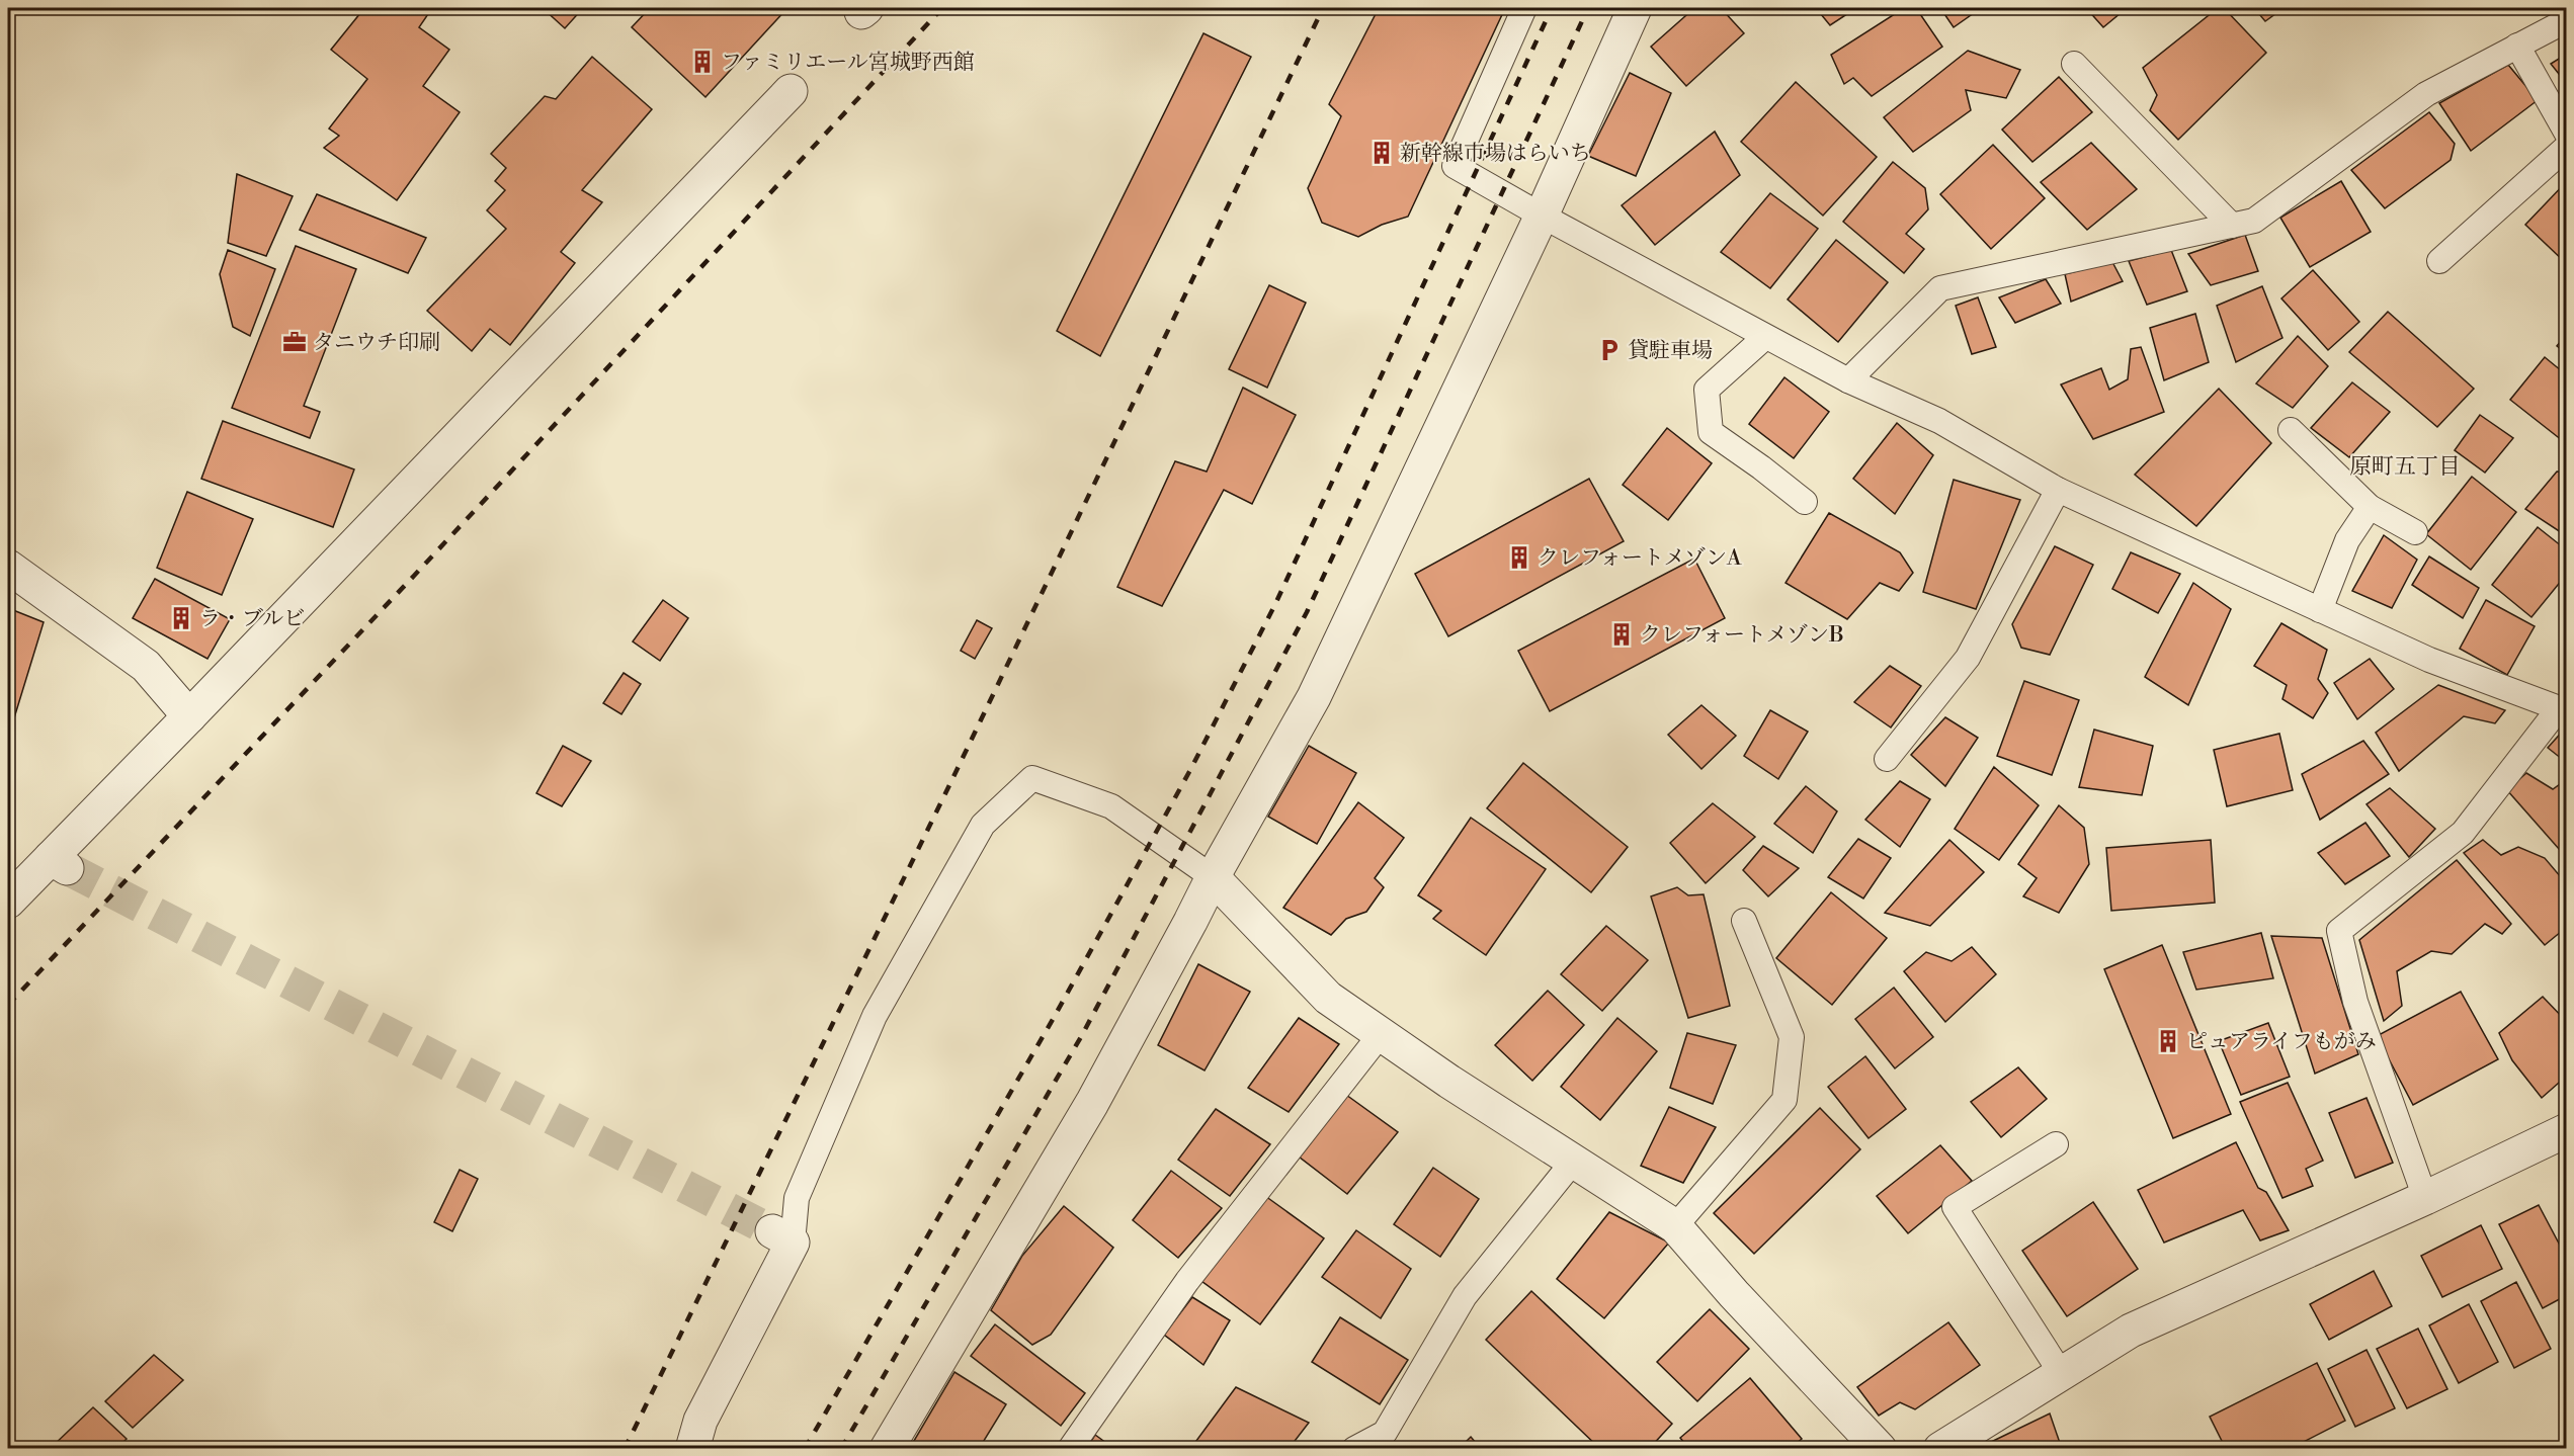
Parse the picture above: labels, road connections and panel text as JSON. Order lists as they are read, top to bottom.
{
  "districts": ["原町五丁目"],
  "places": {
    "building": [
      "ファミリエール宮城野西館",
      "新幹線市場はらいち",
      "クレフォートメゾンA",
      "ラ・ブルビ",
      "クレフォートメゾンB",
      "ピュアライフもがみ"
    ],
    "office": ["タニウチ印刷"],
    "parking": ["貸駐車場"]
  }
}
